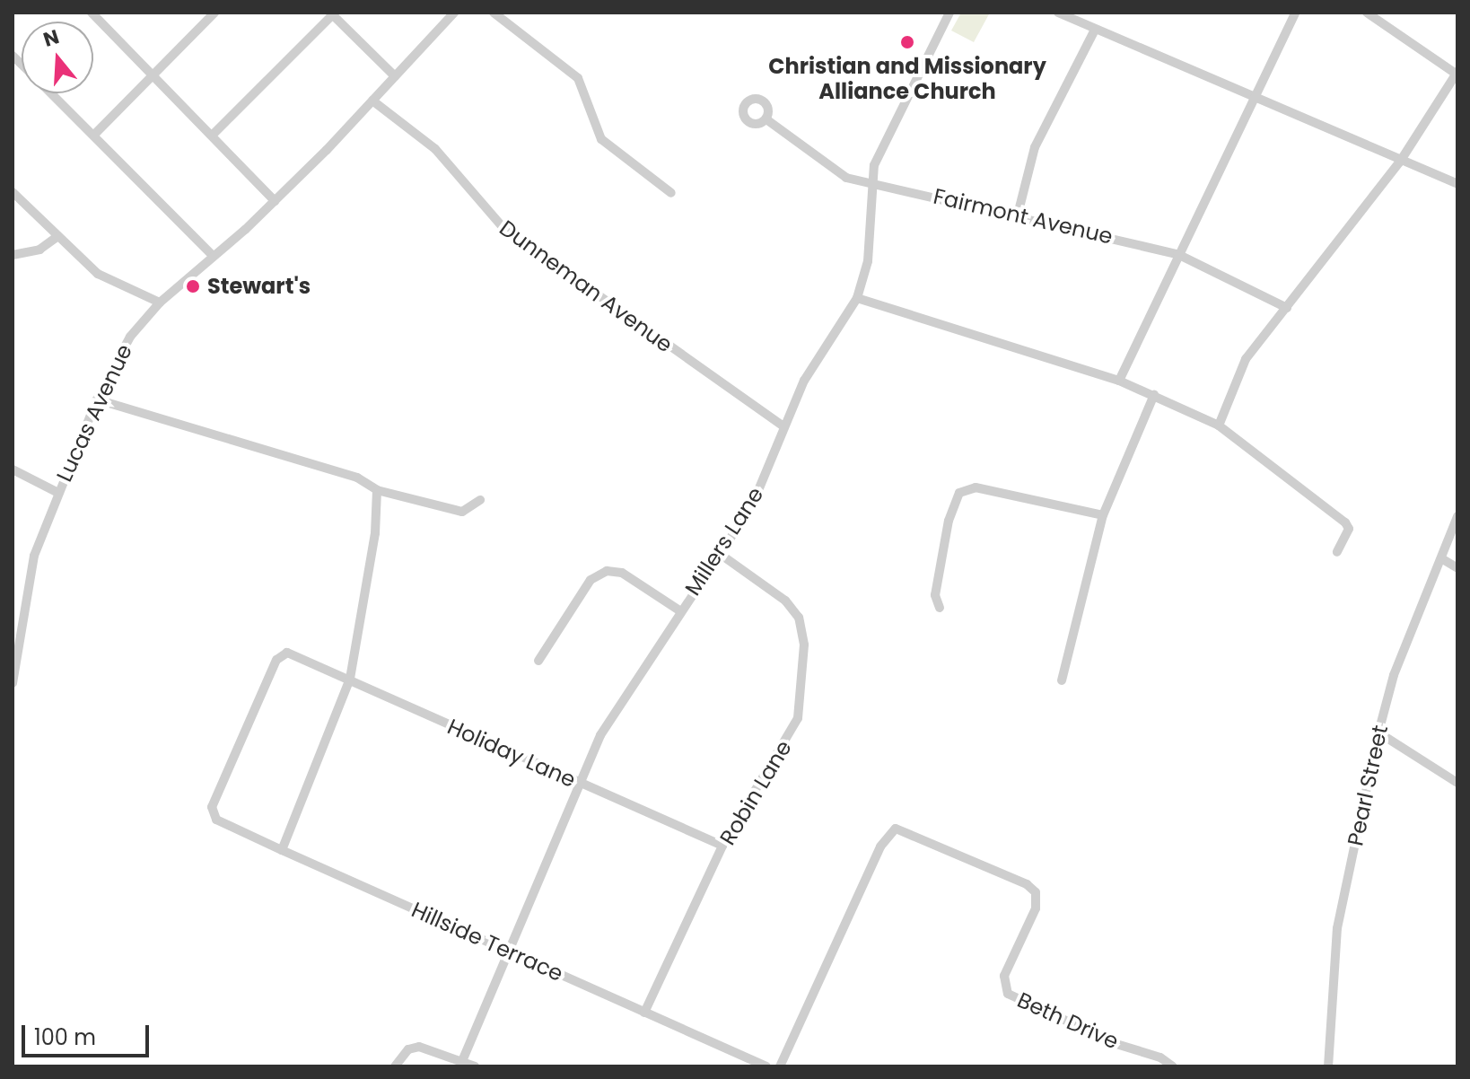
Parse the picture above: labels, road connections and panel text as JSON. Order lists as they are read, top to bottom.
{
  "streets": {
    "street": [
      "Fairmont Avenue",
      "Dunneman Avenue",
      "Lucas Avenue",
      "Millers Lane",
      "Holiday Lane",
      "Pearl Street",
      "Robin Lane",
      "Hillside Terrace",
      "Beth Drive"
    ]
  },
  "crossings": [
    ["Fairmont Avenue", "Millers Lane"],
    ["Dunneman Avenue", "Lucas Avenue"],
    ["Dunneman Avenue", "Millers Lane"],
    ["Millers Lane", "Holiday Lane"],
    ["Millers Lane", "Robin Lane"],
    ["Millers Lane", "Hillside Terrace"],
    ["Holiday Lane", "Robin Lane"],
    ["Holiday Lane", "Hillside Terrace"],
    ["Robin Lane", "Hillside Terrace"]
  ],
  "places": ["Christian and Missionary Alliance Church", "Stewart's"],
  "scale_bar": "100 m",
  "north": "top"
}
